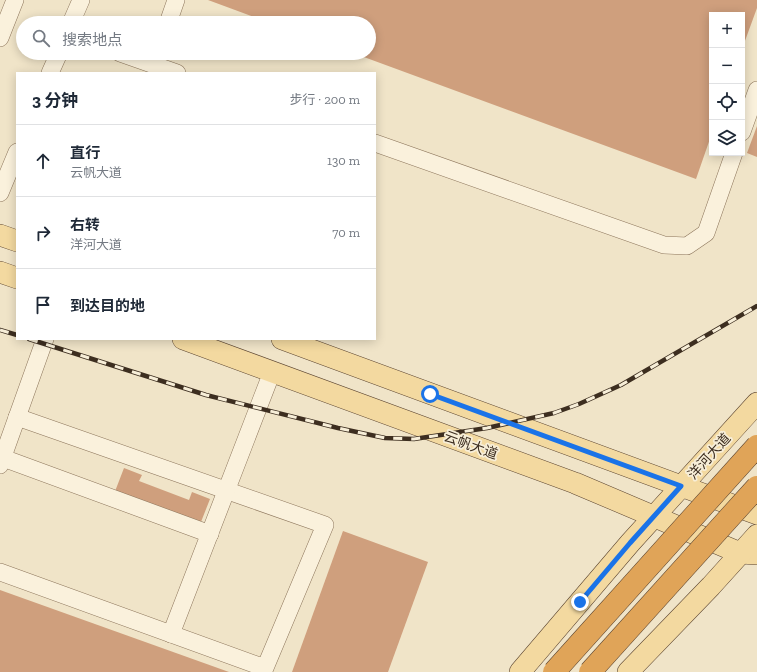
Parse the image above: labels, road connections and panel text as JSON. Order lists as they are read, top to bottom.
{
  "streets": {
    "highway": ["洋河大道"],
    "main road": ["云帆大道"]
  },
  "crossings": [
    ["云帆大道", "洋河大道"]
  ],
  "page": {
    "map_buttons": ["+", "−"],
    "search": "搜索地点",
    "heading": ["3 分钟", "步行 · 200 m"],
    "list": [
      ["直行", "云帆大道", "130 m"],
      ["右转", "洋河大道", "70 m"],
      "到达目的地"
    ]
  }
}
